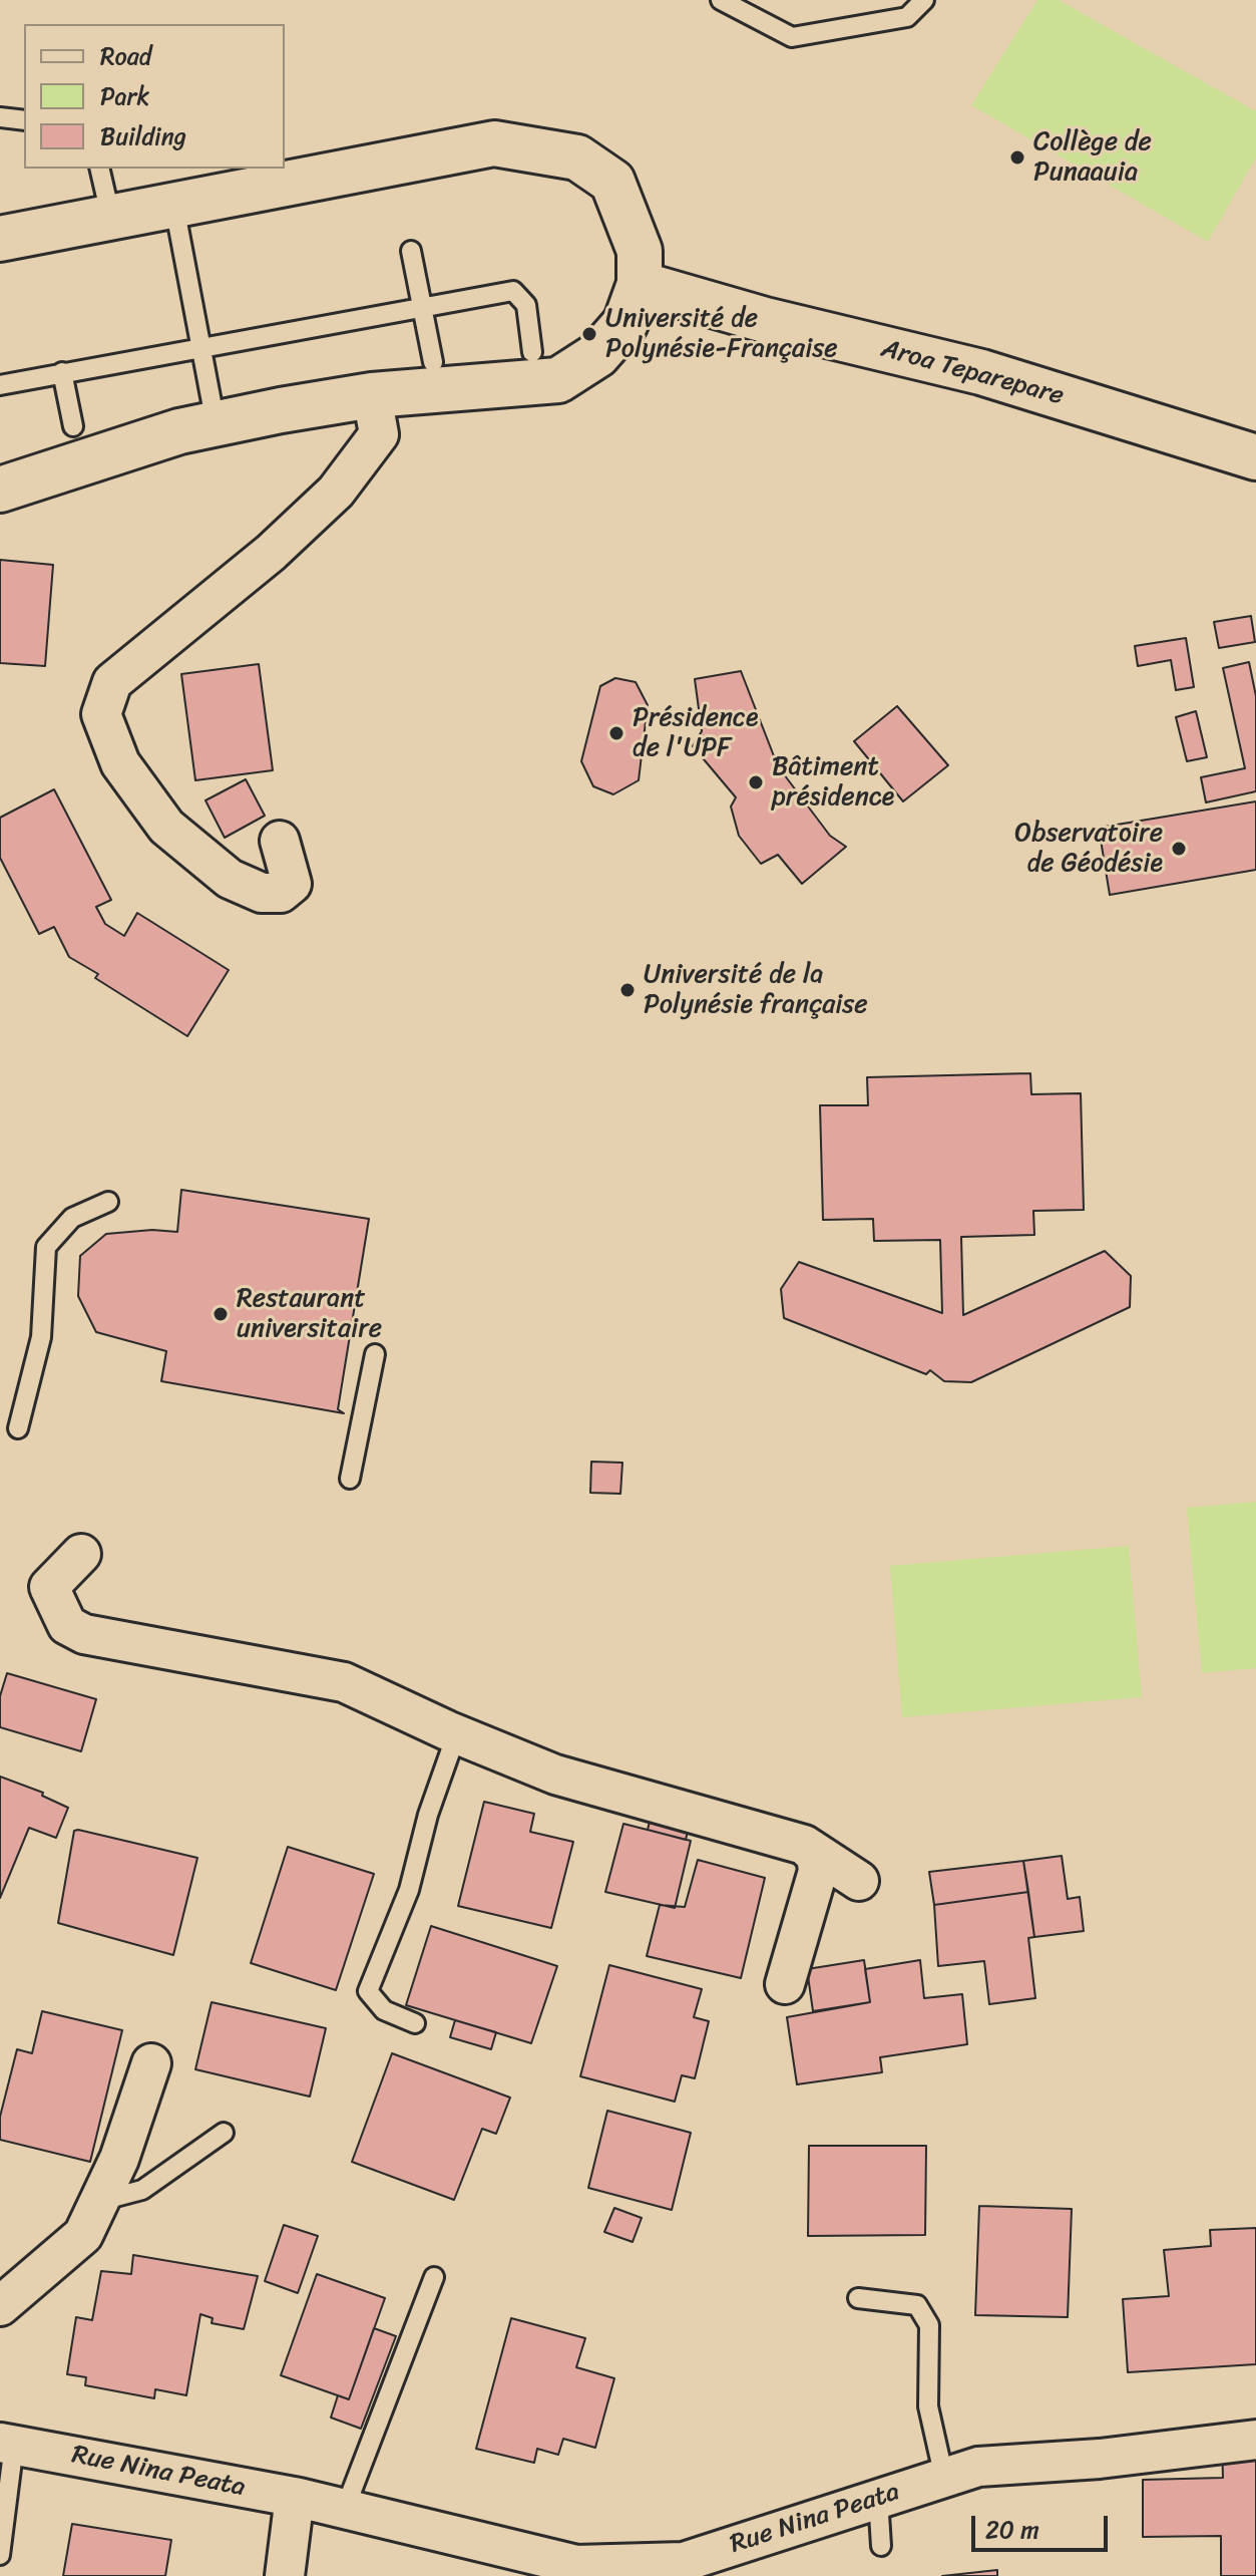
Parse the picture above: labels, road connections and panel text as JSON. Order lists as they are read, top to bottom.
{
  "streets": {
    "main road": ["Aroa Teparepare"],
    "street": ["Rue Nina Peata"]
  },
  "places": [
    "Collège de Punaauia",
    "Université de Polynésie-Française",
    "Présidence de l'UPF",
    "Bâtiment présidence",
    "Observatoire de Géodésie",
    "Université de la Polynésie française",
    "Restaurant universitaire"
  ],
  "legend": ["Road", "Park", "Building"],
  "scale_bar": "20 m"
}
